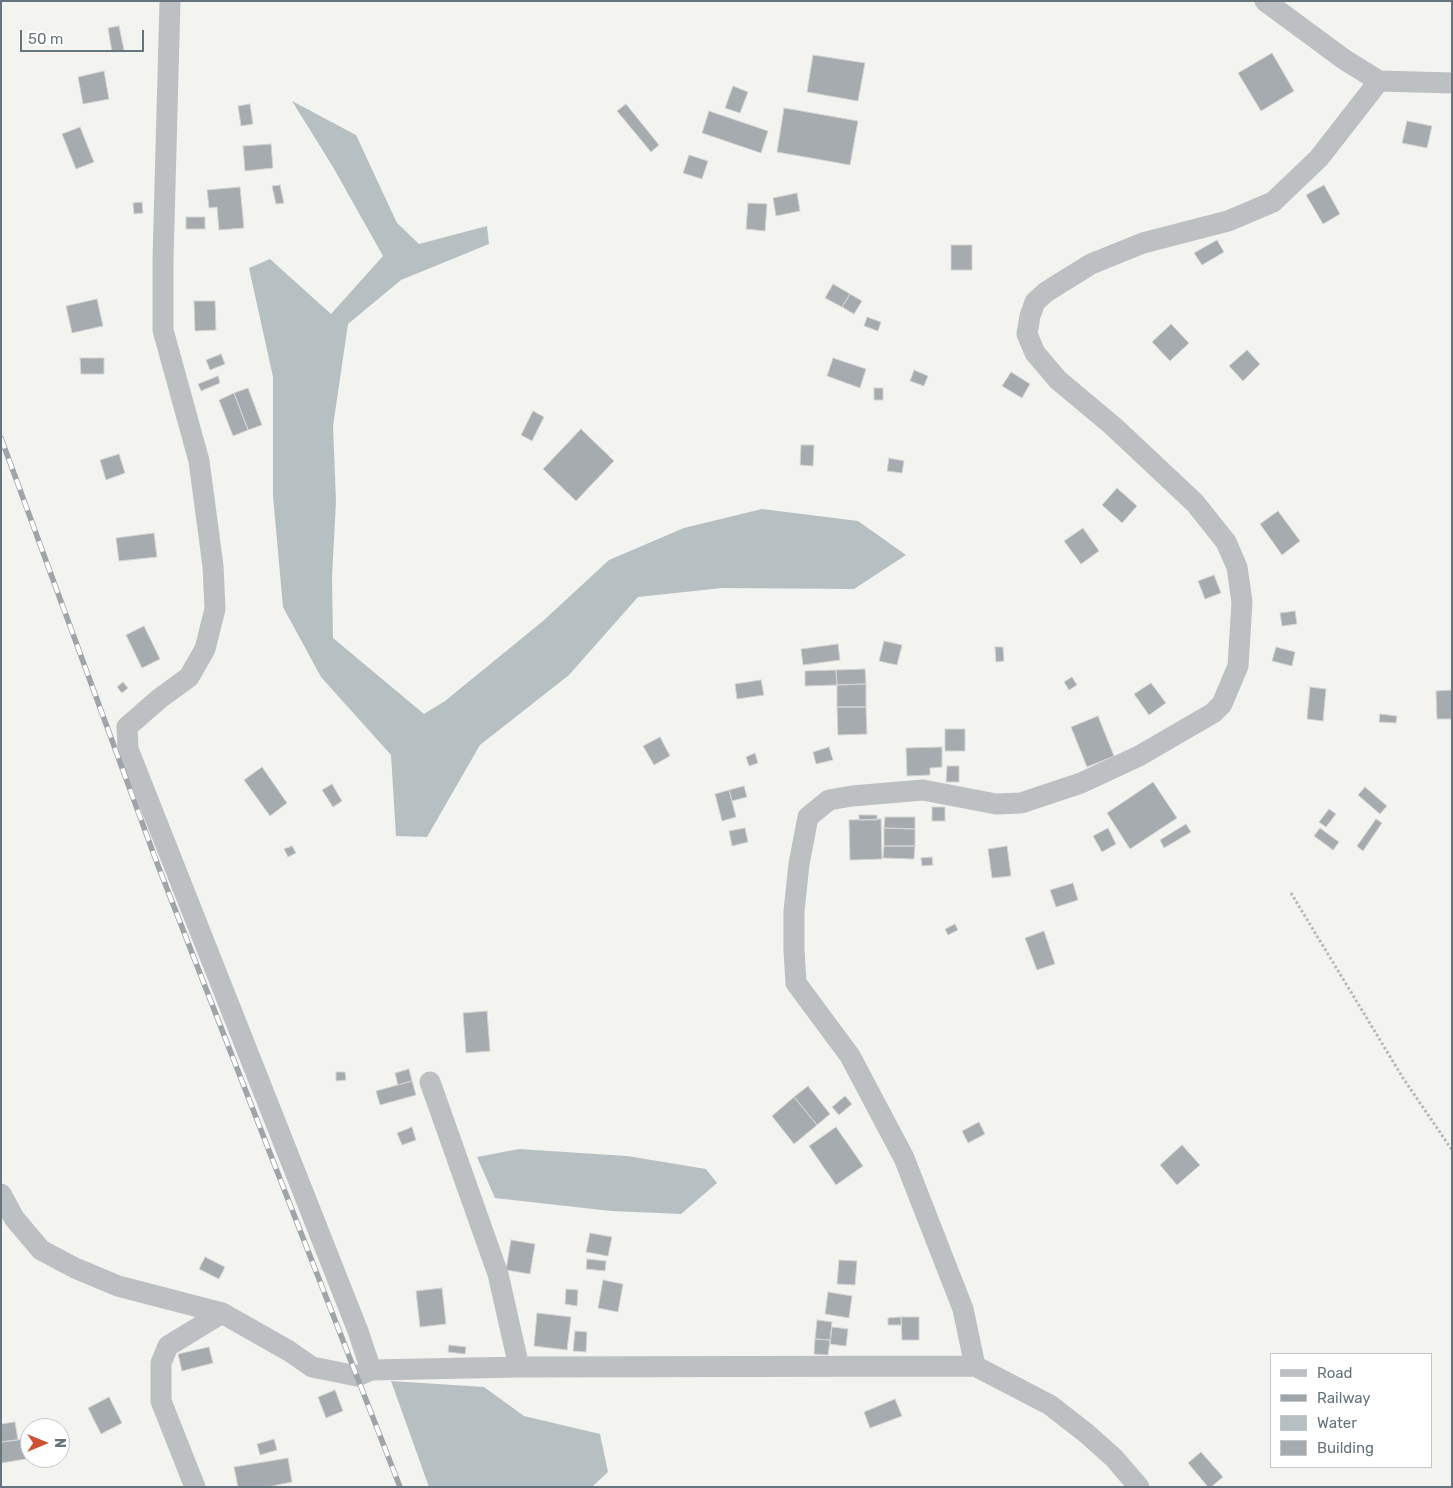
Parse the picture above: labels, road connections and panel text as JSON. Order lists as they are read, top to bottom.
{
  "legend": [
    "Road",
    "Railway",
    "Water",
    "Building"
  ],
  "scale_bar": "50 m",
  "north": "right"
}
